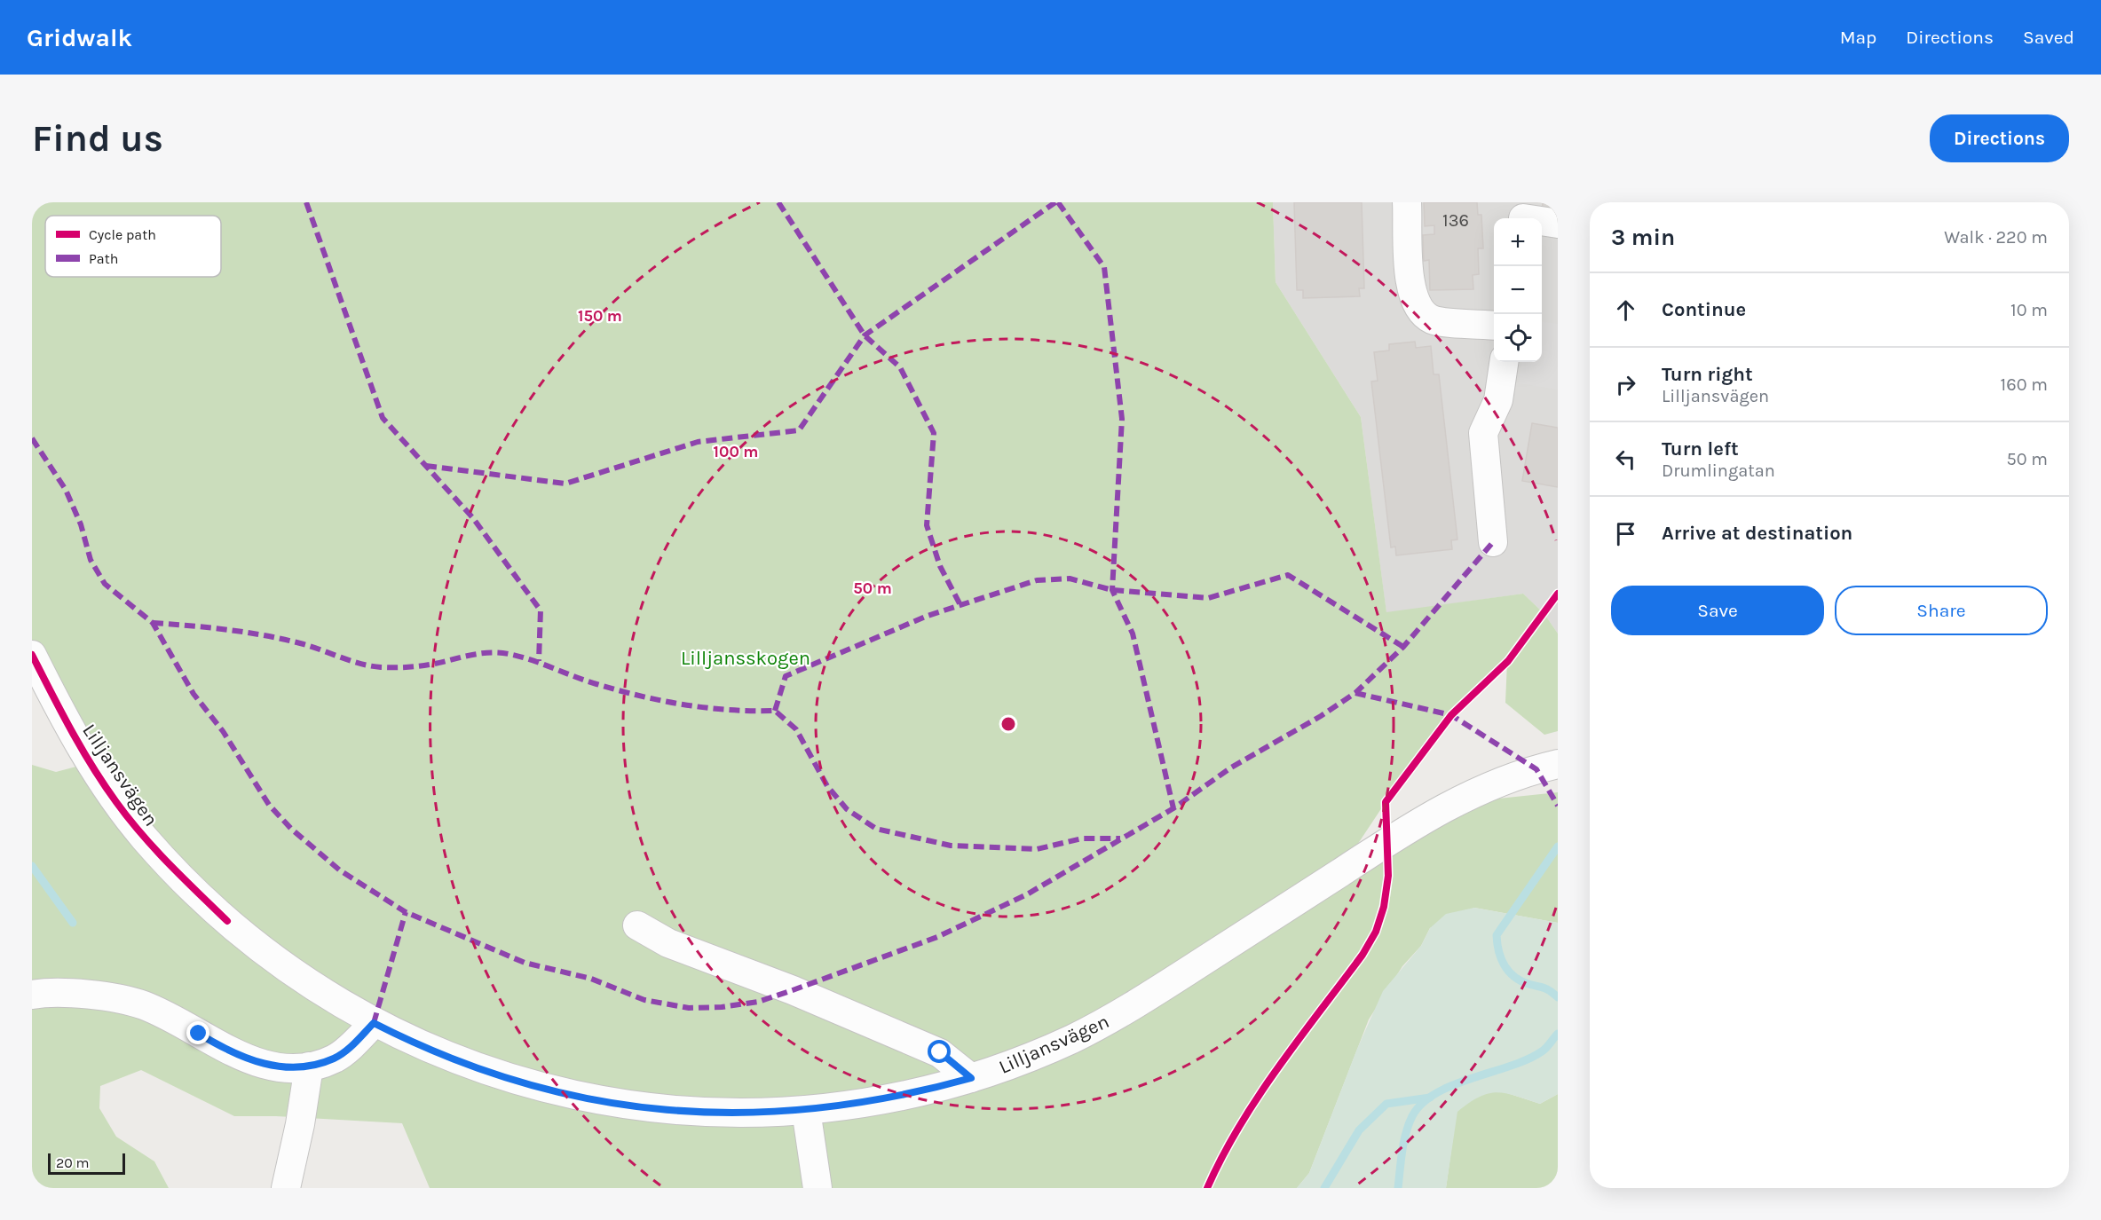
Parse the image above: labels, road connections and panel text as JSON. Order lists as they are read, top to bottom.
{
  "streets": {
    "street": ["Lilljansvägen"]
  },
  "parks": ["Lilljansskogen"],
  "house_numbers": ["136"],
  "legend": ["Cycle path", "Path"],
  "scale_bar": "20 m",
  "page": {
    "header": "Gridwalk",
    "nav": ["Map", "Directions", "Saved"],
    "buttons": [
      "Directions",
      ["Save", "Share"]
    ],
    "title": "Find us",
    "heading": ["3 min", "Walk · 220 m"],
    "map_buttons": ["+", "−"],
    "list": [
      ["Continue", "10 m"],
      ["Turn right", "Lilljansvägen", "160 m"],
      ["Turn left", "Drumlingatan", "50 m"],
      "Arrive at destination"
    ],
    "scale": "20 m"
  },
  "rings": ["150 m", "100 m", "50 m"]
}
